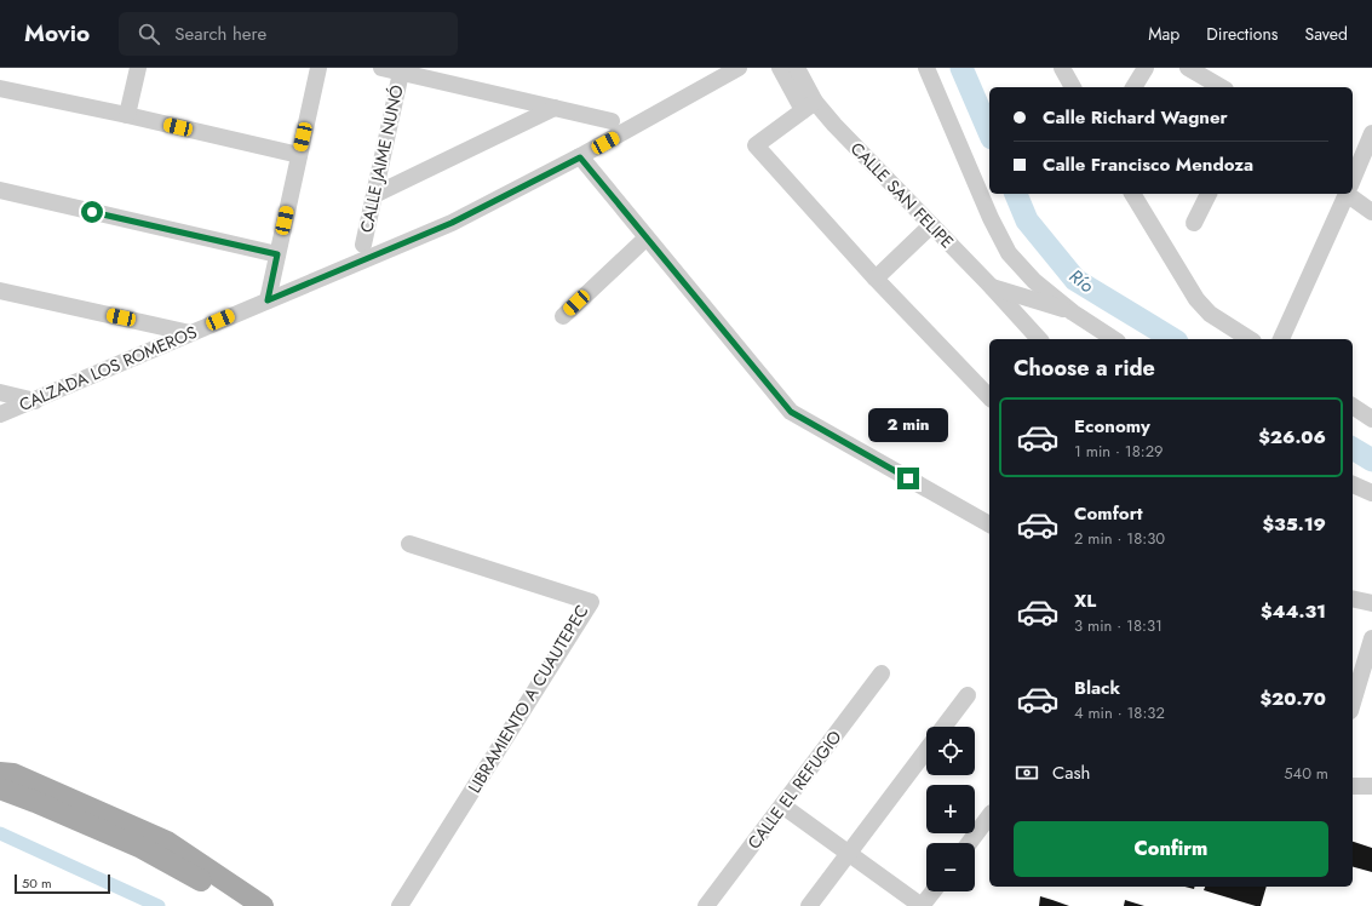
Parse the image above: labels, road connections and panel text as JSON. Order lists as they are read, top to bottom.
{
  "streets": {
    "street": [
      "CALLE JAIME NUNÓ",
      "CALLE SAN FELIPE",
      "CALZADA LOS ROMEROS",
      "LIBRAMIENTO A CUAUTEPEC",
      "CALLE EL REFUGIO"
    ]
  },
  "water": ["Río"],
  "scale_bar": "50 m",
  "page": {
    "header": "Movio",
    "search": "Search here",
    "nav": ["Map", "Directions", "Saved"],
    "banner": ["Calle Richard Wagner", "Calle Francisco Mendoza"],
    "heading": "Choose a ride",
    "list": [
      {
        "name": "Economy",
        "note": "1 min · 18:29",
        "value": "$26.06"
      },
      {
        "name": "Comfort",
        "note": "2 min · 18:30",
        "value": "$35.19"
      },
      {
        "name": "XL",
        "note": "3 min · 18:31",
        "value": "$44.31"
      },
      {
        "name": "Black",
        "note": "4 min · 18:32",
        "value": "$20.70"
      }
    ],
    "bubble": "2 min",
    "map_buttons": ["+", "−"],
    "pay": ["Cash", "540 m"],
    "buttons": "Confirm",
    "scale": "50 m"
  }
}
